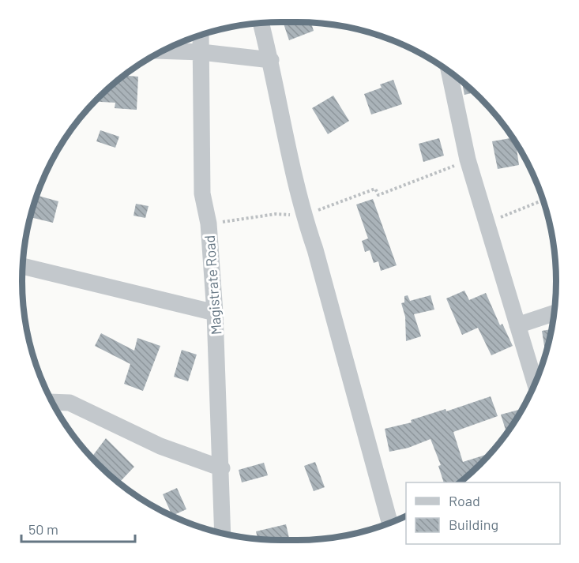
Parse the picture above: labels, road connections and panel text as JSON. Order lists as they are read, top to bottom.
{
  "streets": {
    "street": ["Magistrate Road"]
  },
  "legend": ["Road", "Building"],
  "scale_bar": "50 m"
}
